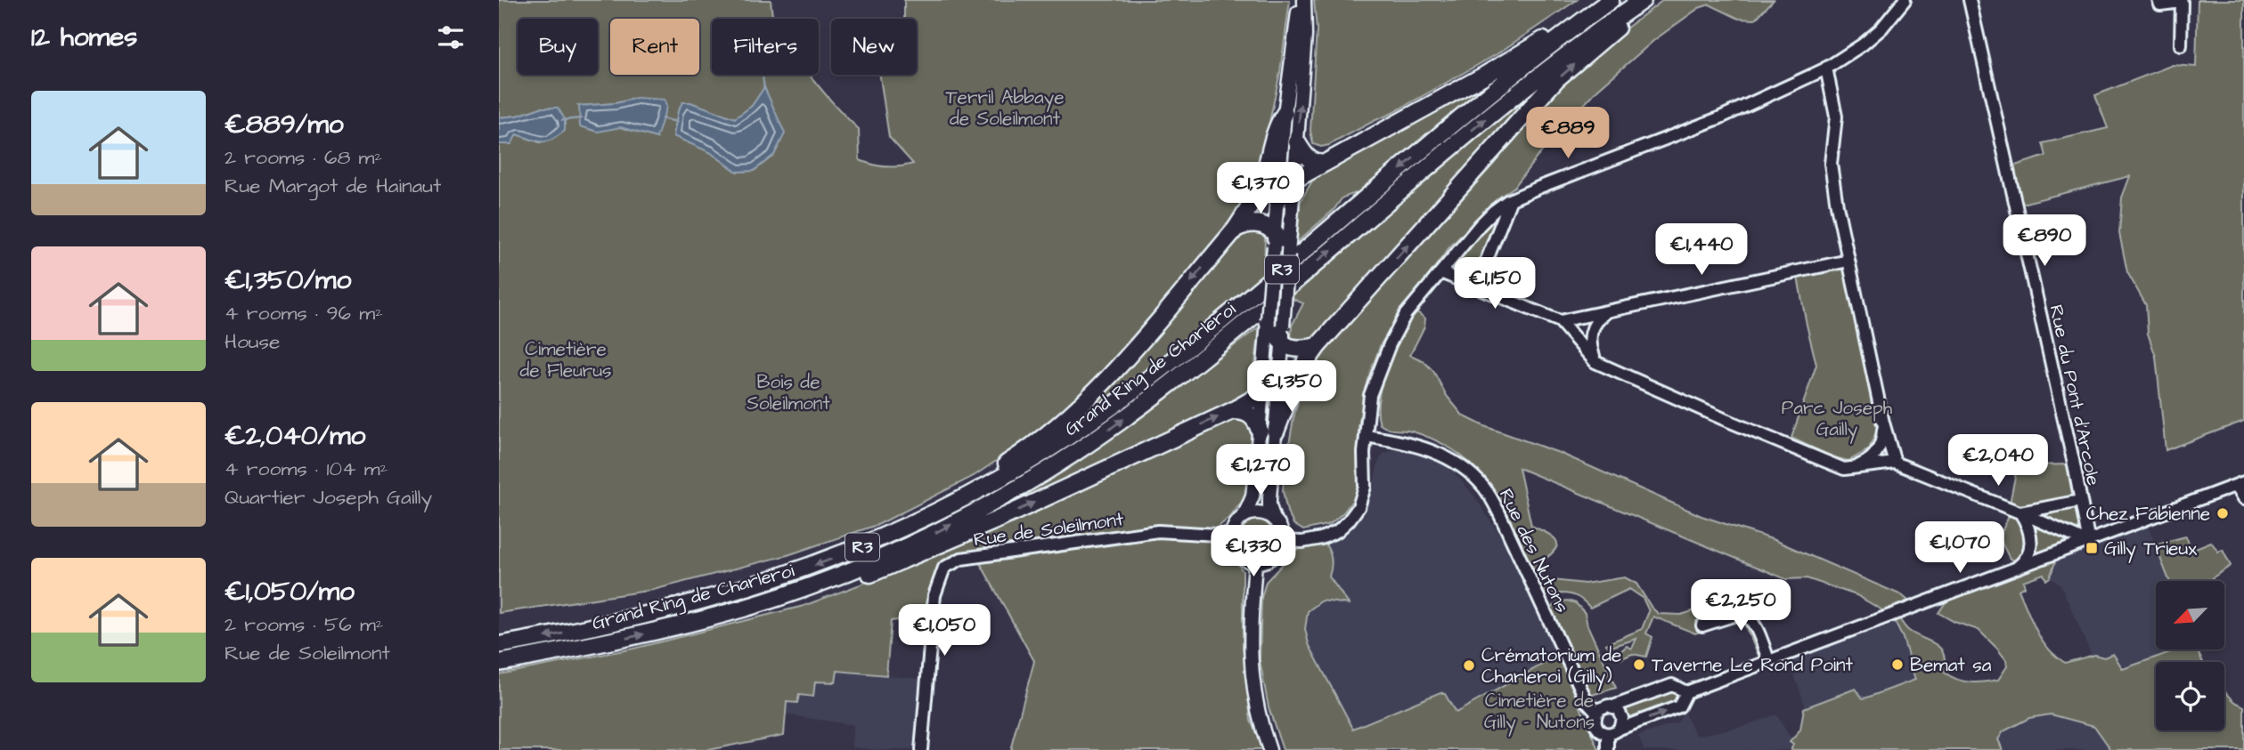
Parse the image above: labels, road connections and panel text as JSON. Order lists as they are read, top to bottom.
{
  "streets": {
    "highway": ["R3", "Grand Ring de Charleroi"],
    "street": ["Rue du Pont d'Arcole", "Rue de Soleilmont", "Rue des Nutons"]
  },
  "parks": [
    "Terril Abbaye de Soleilmont",
    "Cimetière de Fleurus",
    "Bois de Soleilmont",
    "Parc Joseph Gailly",
    "Cimetière de Gilly - Nutons"
  ],
  "places": {
    "other": [
      "Chez Fabienne",
      "Taverne Le Rond Point",
      "Bemat sa",
      "Crématorium de Charleroi (Gilly)"
    ],
    "transit": ["Gilly Trieux"]
  },
  "north": "bottom left",
  "page": {
    "heading": "12 homes",
    "chip": [
      "Buy",
      "Rent",
      "Filters",
      "New"
    ],
    "list": [
      {
        "name": "€889/mo",
        "note": "2 rooms · 68 m² · Rue Margot de Hainaut"
      },
      {
        "name": "€1,350/mo",
        "note": "4 rooms · 96 m² · House"
      },
      {
        "name": "€2,040/mo",
        "note": "4 rooms · 104 m² · Quartier Joseph Gailly"
      },
      {
        "name": "€1,050/mo",
        "note": "2 rooms · 56 m² · Rue de Soleilmont"
      }
    ],
    "price": [
      "€889",
      "€1,370",
      "€890",
      "€1,440",
      "€1,150",
      "€1,350",
      "€2,040",
      "€1,270",
      "€1,070",
      "€1,330",
      "€2,250",
      "€1,050"
    ]
  }
}
